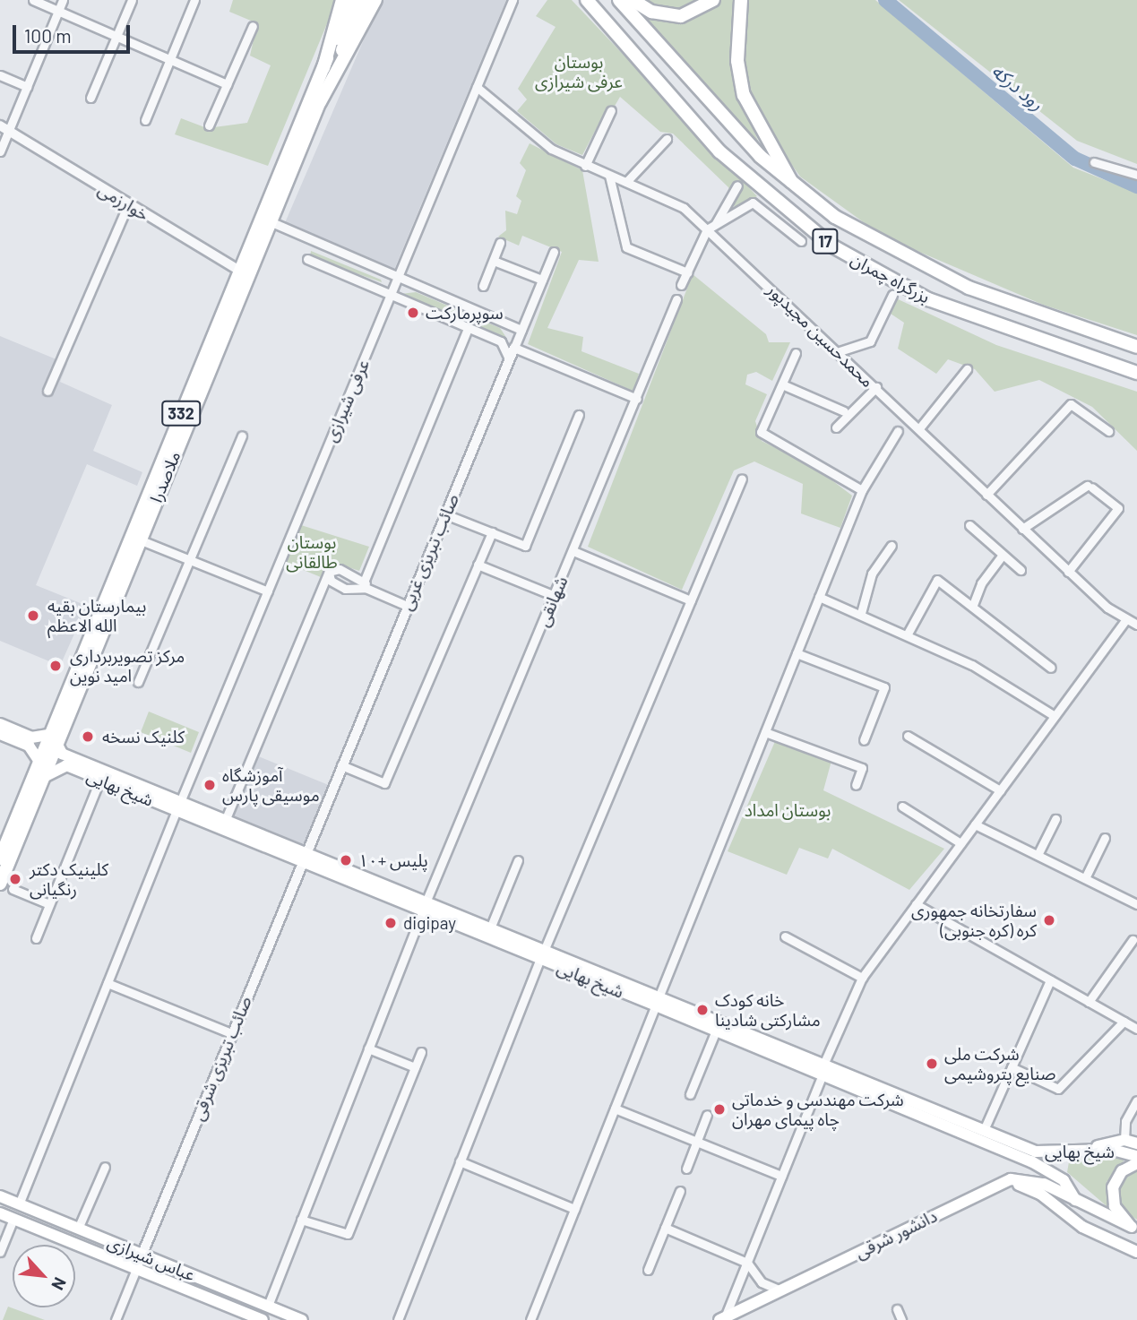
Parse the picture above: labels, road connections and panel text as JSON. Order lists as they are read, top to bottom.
{
  "streets": {
    "main road": [
      "17",
      "بزرگراه چمران",
      "332",
      "ملاصدرا",
      "شیخ بهایی",
      "دانشور شرقی",
      "عباس شیرازی"
    ],
    "street": [
      "خوارزمی",
      "محمدحسین مجیدپور",
      "عرفی شیرازی",
      "صائب تبریزی غربی",
      "شهانقی",
      "صائب تبریزی شرقی"
    ]
  },
  "crossings": [
    ["خوارزمی", "ملاصدرا"],
    ["محمدحسین مجیدپور", "عرفی شیرازی"],
    ["عرفی شیرازی", "شیخ بهایی"],
    ["عرفی شیرازی", "عباس شیرازی"],
    ["332", "ملاصدرا"],
    ["ملاصدرا", "شیخ بهایی"],
    ["صائب تبریزی غربی", "شیخ بهایی"],
    ["صائب تبریزی غربی", "صائب تبریزی شرقی"],
    ["شهانقی", "شیخ بهایی"],
    ["شهانقی", "عباس شیرازی"],
    ["شیخ بهایی", "صائب تبریزی شرقی"],
    ["شیخ بهایی", "دانشور شرقی"],
    ["صائب تبریزی شرقی", "عباس شیرازی"]
  ],
  "water": ["رود درکه"],
  "parks": ["بوستان عرفی شیرازی", "بوستان طالقانی", "بوستان امداد"],
  "places": [
    "سوپرمارکت",
    "بیمارستان بقیه الله الاعظم",
    "مرکز تصویربرداری امید نوین",
    "کلنیک نسخه",
    "آموزشگاه موسیقی پارس",
    "پلیس +۱۰",
    "کلینیک دکتر رنگیانی",
    "سفارتخانه جمهوری کره (کره جنوبی)",
    "digipay",
    "خانه کودک مشارکتی شادینا",
    "شرکت ملی صنایع پتروشیمی",
    "شرکت مهندسی و خدماتی چاه پیمای مهران"
  ],
  "scale_bar": "100 m",
  "north": "bottom right"
}
